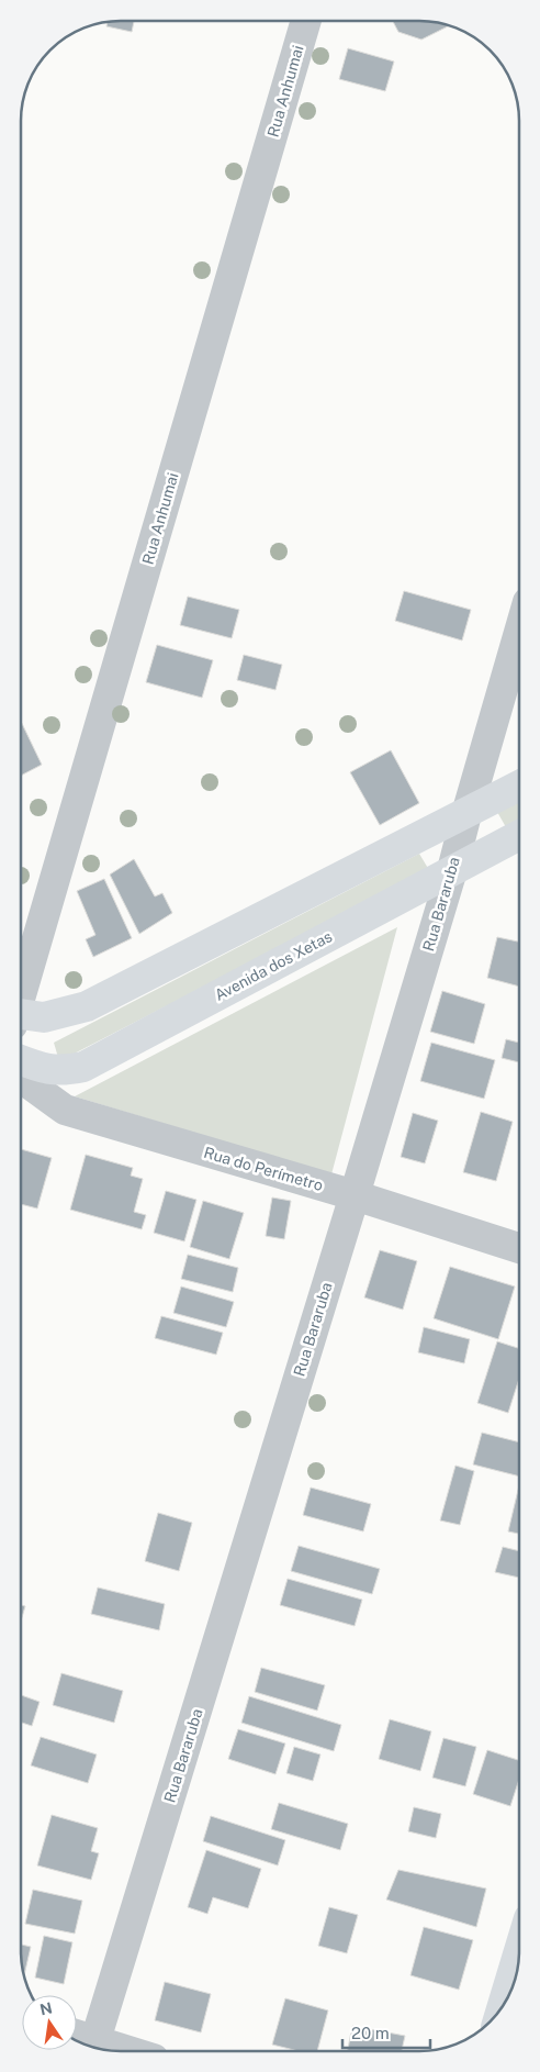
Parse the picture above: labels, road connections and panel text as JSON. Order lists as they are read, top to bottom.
{
  "streets": {
    "street": [
      "Rua Anhumai",
      "Rua Bararuba",
      "Avenida dos Xetas",
      "Rua do Perímetro"
    ]
  },
  "crossings": [
    ["Rua Bararuba", "Avenida dos Xetas"],
    ["Rua Bararuba", "Rua do Perímetro"]
  ],
  "scale_bar": "20 m",
  "north": "top"
}
